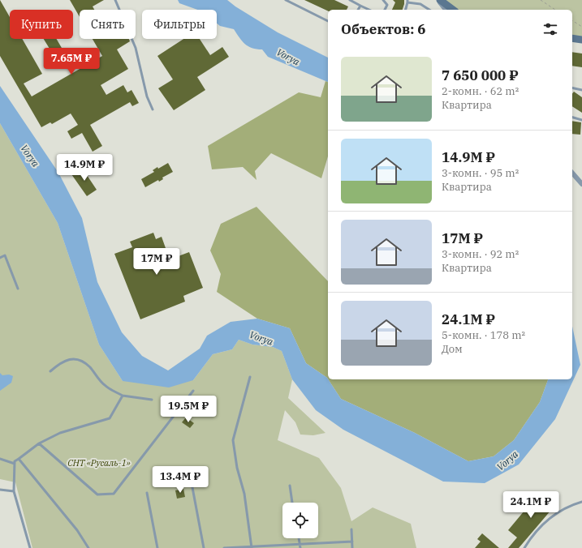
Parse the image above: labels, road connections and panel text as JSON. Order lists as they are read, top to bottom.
{
  "water": ["Vorya"],
  "parks": ["СНТ «Русаль-1»"],
  "page": {
    "chip": ["Купить", "Снять", "Фильтры"],
    "heading": "Объектов: 6",
    "price": [
      "7.65M ₽",
      "14.9M ₽",
      "17M ₽",
      "19.5M ₽",
      "13.4M ₽",
      "24.1M ₽"
    ],
    "list": [
      {
        "name": "7 650 000 ₽",
        "note": "2-комн. · 62 m² · Квартира"
      },
      {
        "name": "14.9M ₽",
        "note": "3-комн. · 95 m² · Квартира"
      },
      {
        "name": "17M ₽",
        "note": "3-комн. · 92 m² · Квартира"
      },
      {
        "name": "24.1M ₽",
        "note": "5-комн. · 178 m² · Дом"
      }
    ]
  }
}
